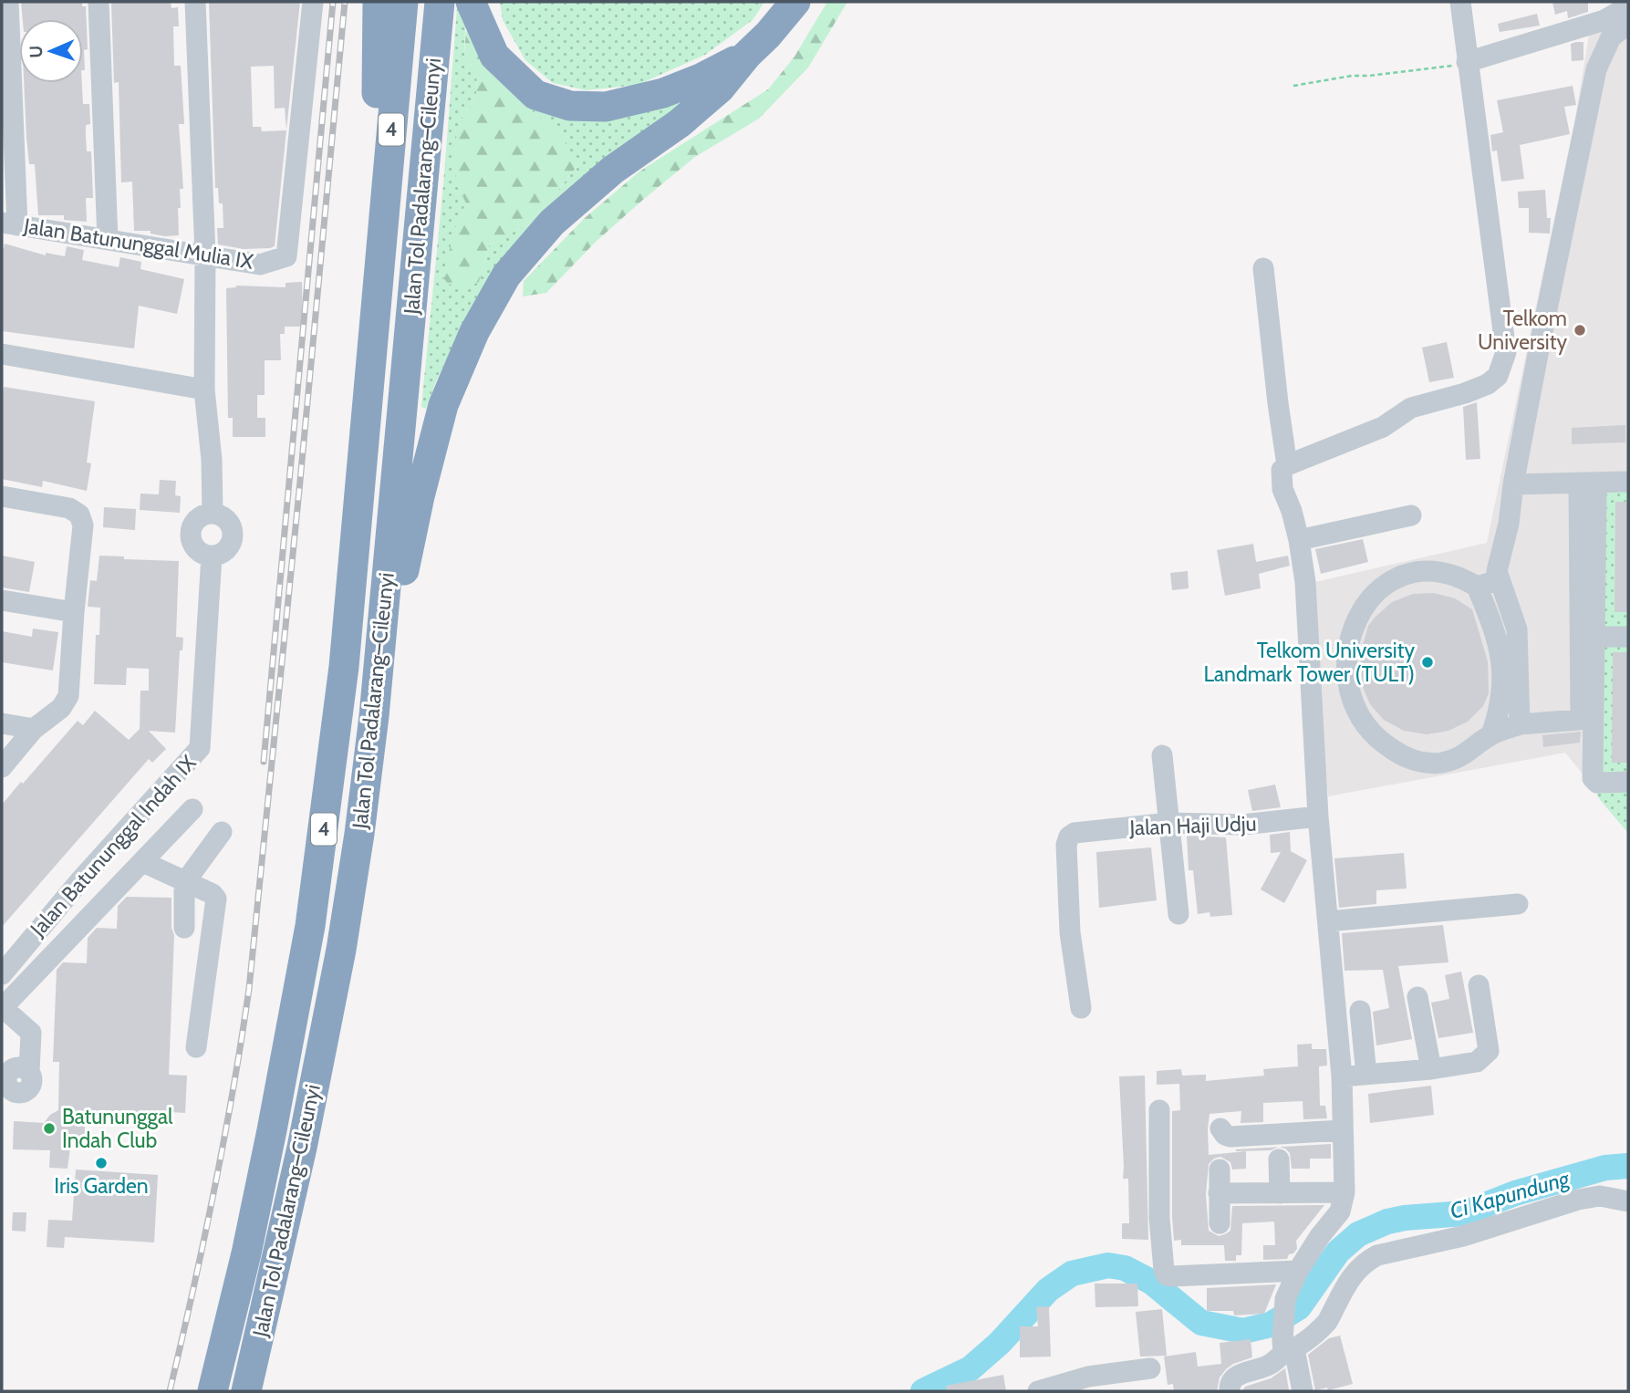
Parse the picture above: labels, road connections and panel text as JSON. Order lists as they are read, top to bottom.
{
  "streets": {
    "highway": ["4", "Jalan Tol Padalarang–Cileunyi"],
    "street": ["Jalan Batununggal Mulia IX", "Jalan Haji Udju", "Jalan Batununggal Indah IX"]
  },
  "water": ["Ci Kapundung"],
  "places": [
    "Telkom University",
    "Telkom University Landmark Tower (TULT)",
    "Batununggal Indah Club",
    "Iris Garden"
  ],
  "north": "left"
}
